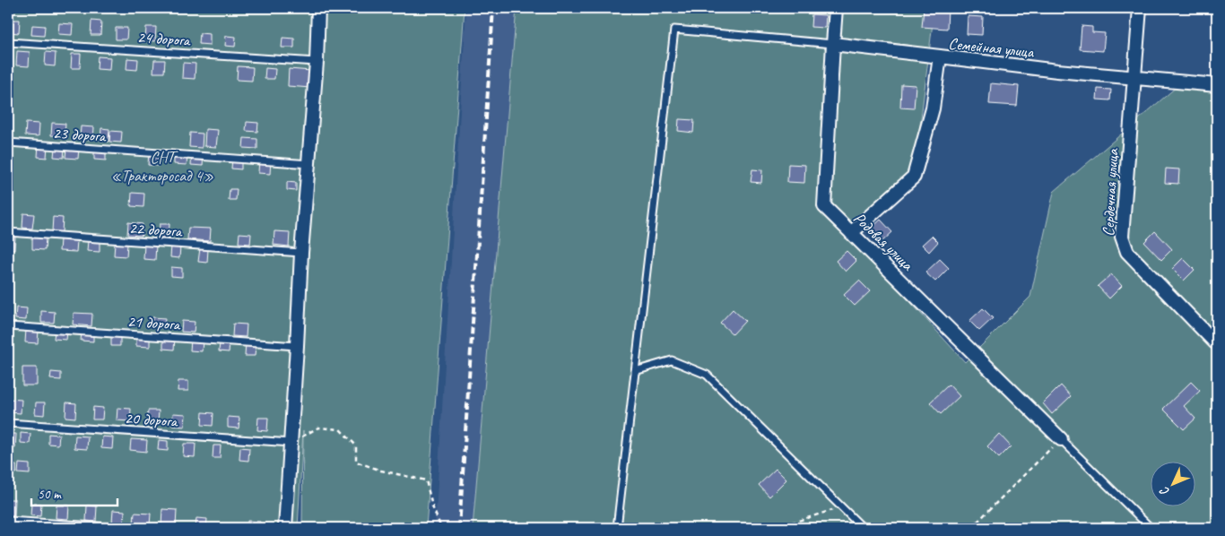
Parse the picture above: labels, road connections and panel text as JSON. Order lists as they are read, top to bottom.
{
  "streets": {
    "street": ["Семейная улица", "Сердечная улица", "Родовая улица"],
    "lane": [
      "24 дорога",
      "23 дорога",
      "22 дорога",
      "21 дорога",
      "20 дорога"
    ]
  },
  "crossings": [
    ["Семейная улица", "Сердечная улица"],
    ["Семейная улица", "Родовая улица"]
  ],
  "parks": ["СНТ «Тракторосад 4»"],
  "scale_bar": "50 m",
  "north": "bottom left"
}
